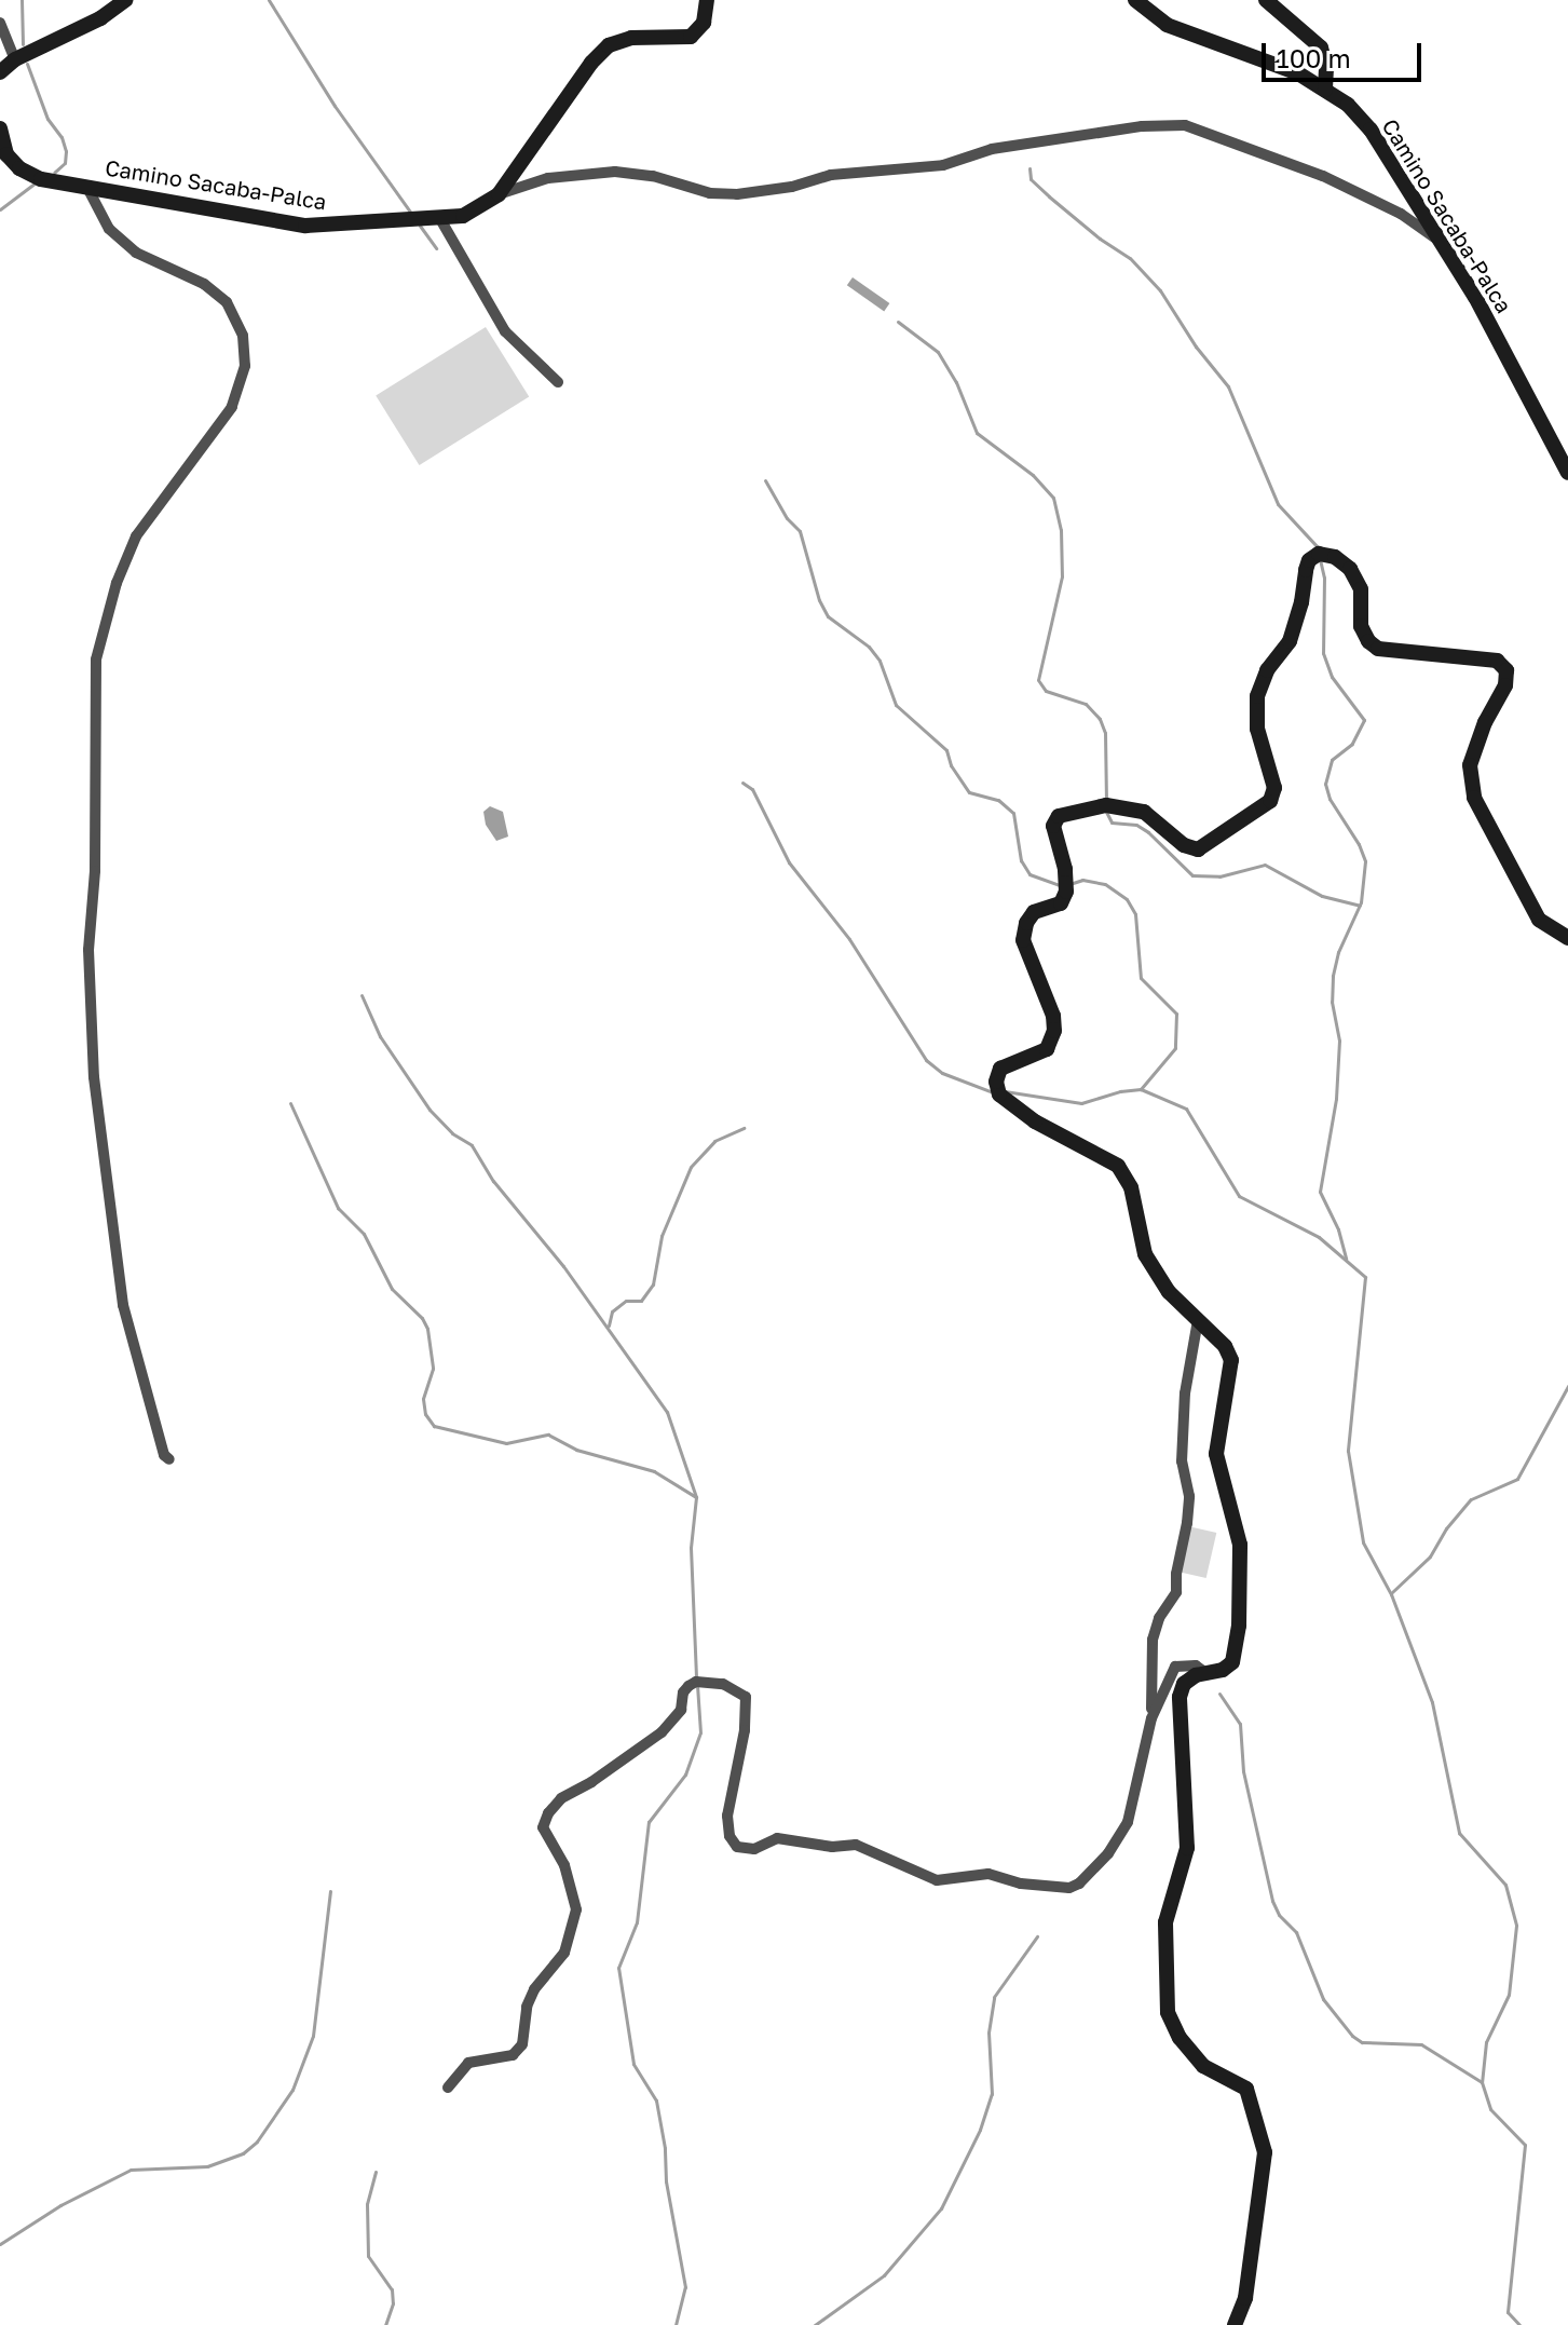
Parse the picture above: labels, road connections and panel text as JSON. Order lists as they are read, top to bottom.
{
  "streets": {
    "street": ["Camino Sacaba-Palca"]
  },
  "scale_bar": "100 m"
}
